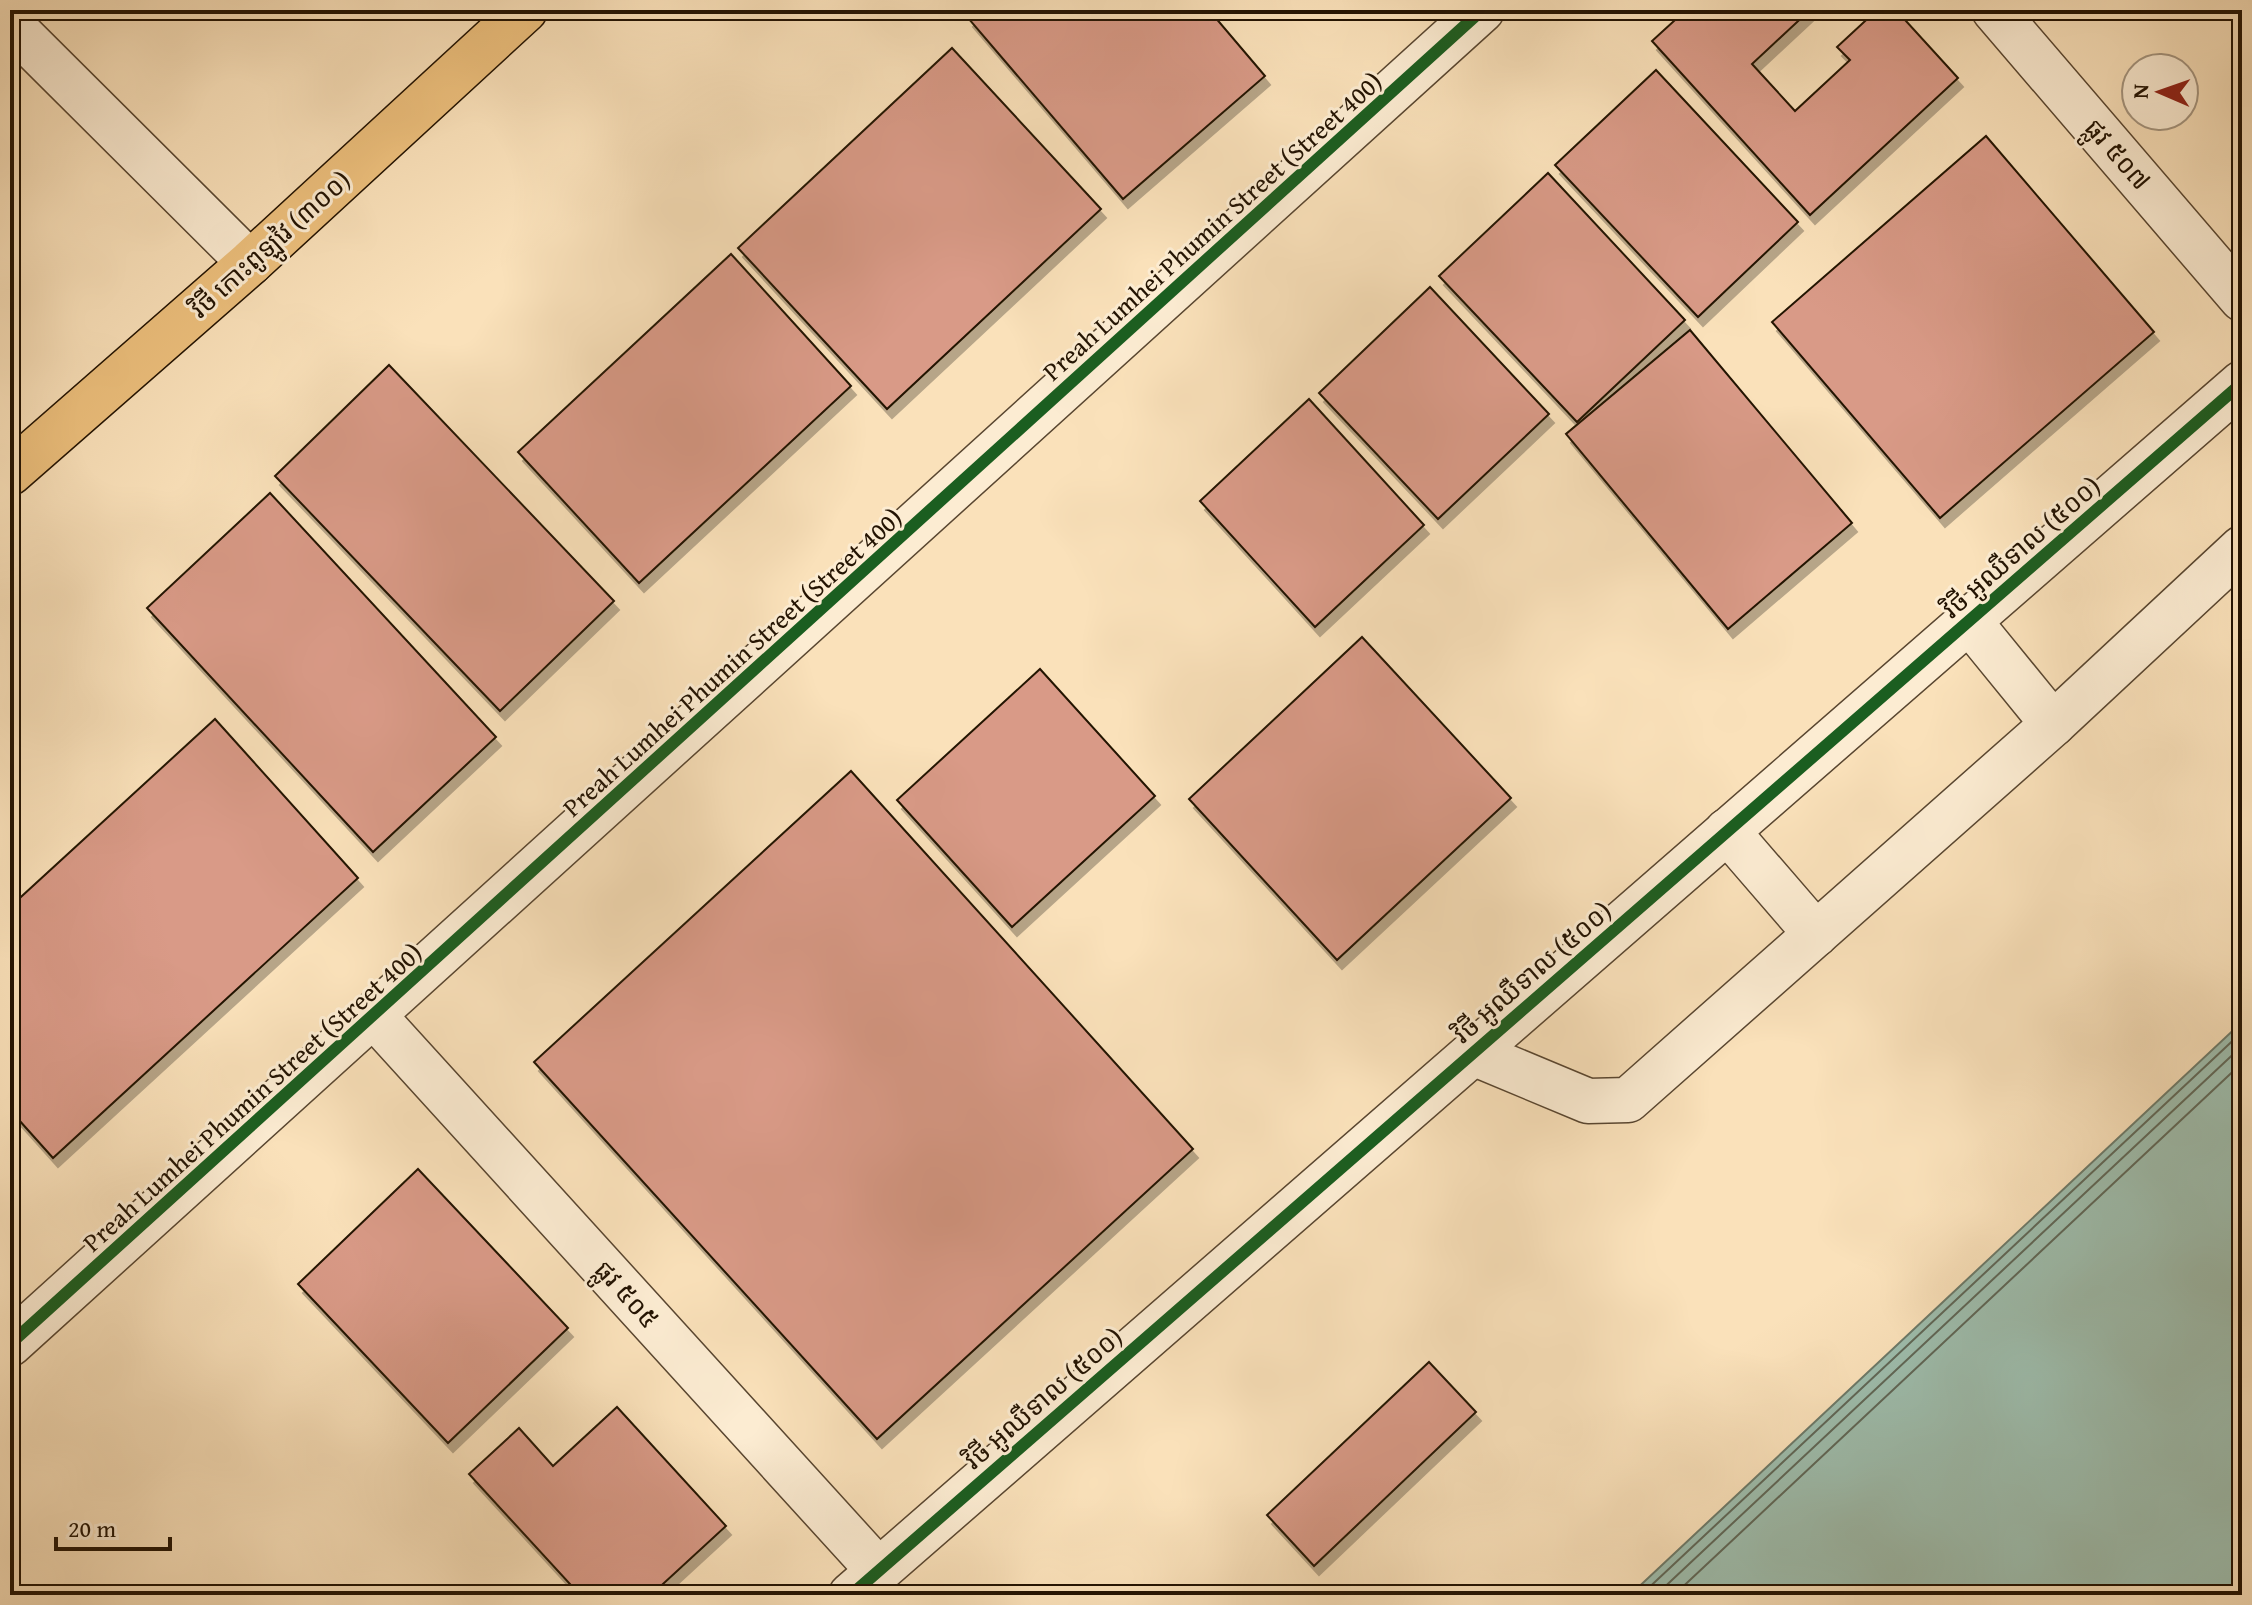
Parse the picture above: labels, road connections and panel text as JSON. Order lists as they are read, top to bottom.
{
  "streets": {
    "main road": ["វិថី កោះពូឡូវៃ (៣០០)"],
    "street": [
      "ផ្លូវ ៥០៧",
      "Preah Lumhei Phumin Street (Street 400)",
      "វិថី អូឈឺទាល (៥០០)",
      "ផ្លូវ ៥០៥"
    ]
  },
  "crossings": [
    ["Preah Lumhei Phumin Street (Street 400)", "ផ្លូវ ៥០៥"],
    ["វិថី អូឈឺទាល (៥០០)", "ផ្លូវ ៥០៥"]
  ],
  "scale_bar": "20 m",
  "north": "left"
}
